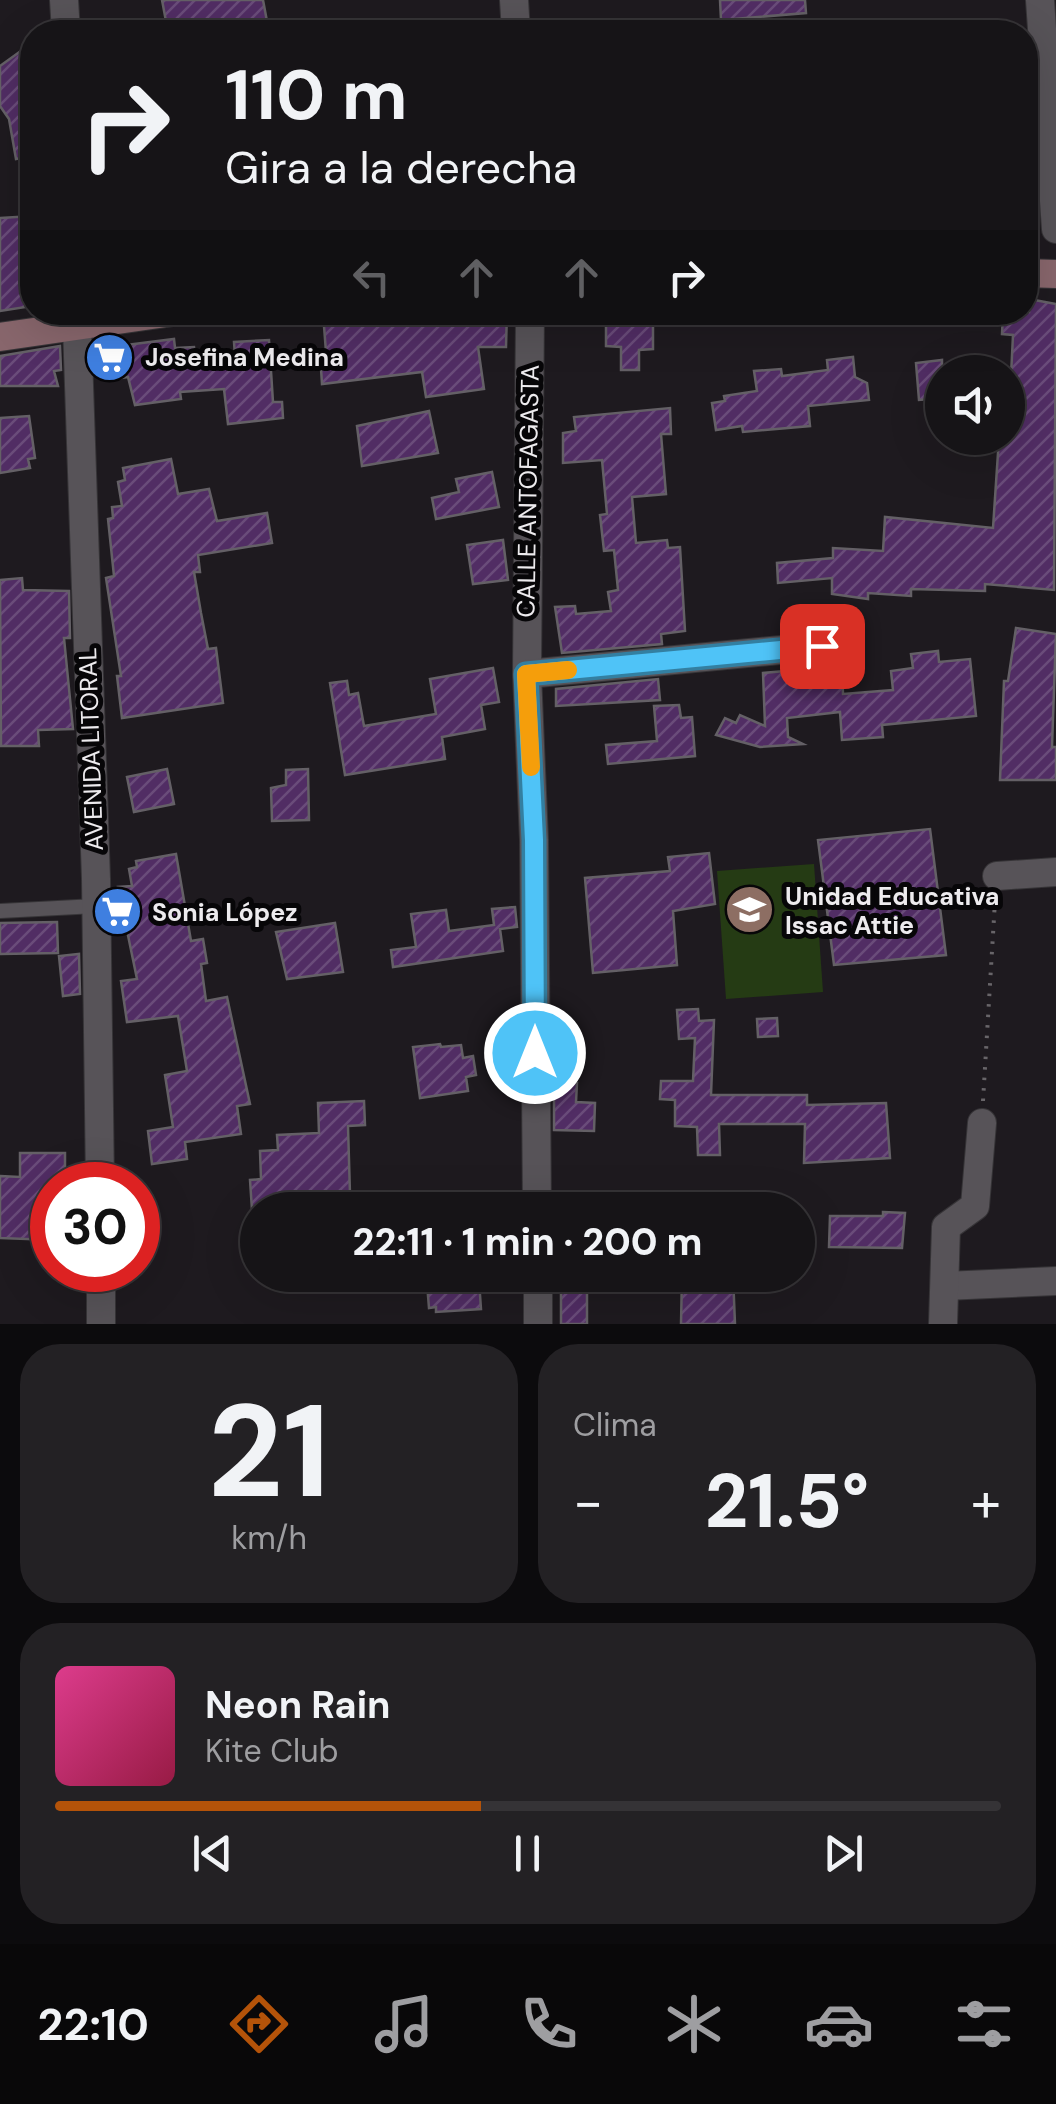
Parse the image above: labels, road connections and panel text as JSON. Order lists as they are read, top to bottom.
{
  "streets": {
    "street": ["CALLE ANTOFAGASTA", "AVENIDA LITORAL"]
  },
  "places": {
    "supermarket": ["Josefina Medina", "Sonia López"],
    "school or university": ["Unidad Educativa Issac Attie"]
  },
  "page": {
    "turn": ["110 m", "Gira a la derecha"],
    "limit": "30",
    "trip": "22:11 · 1 min · 200 m",
    "tile": [
      ["21", "km/h"],
      "Clima"
    ],
    "heat": ["−", "21.5°", "+"],
    "song": ["Neon Rain", "Kite Club"],
    "tabs": "22:10"
  }
}
